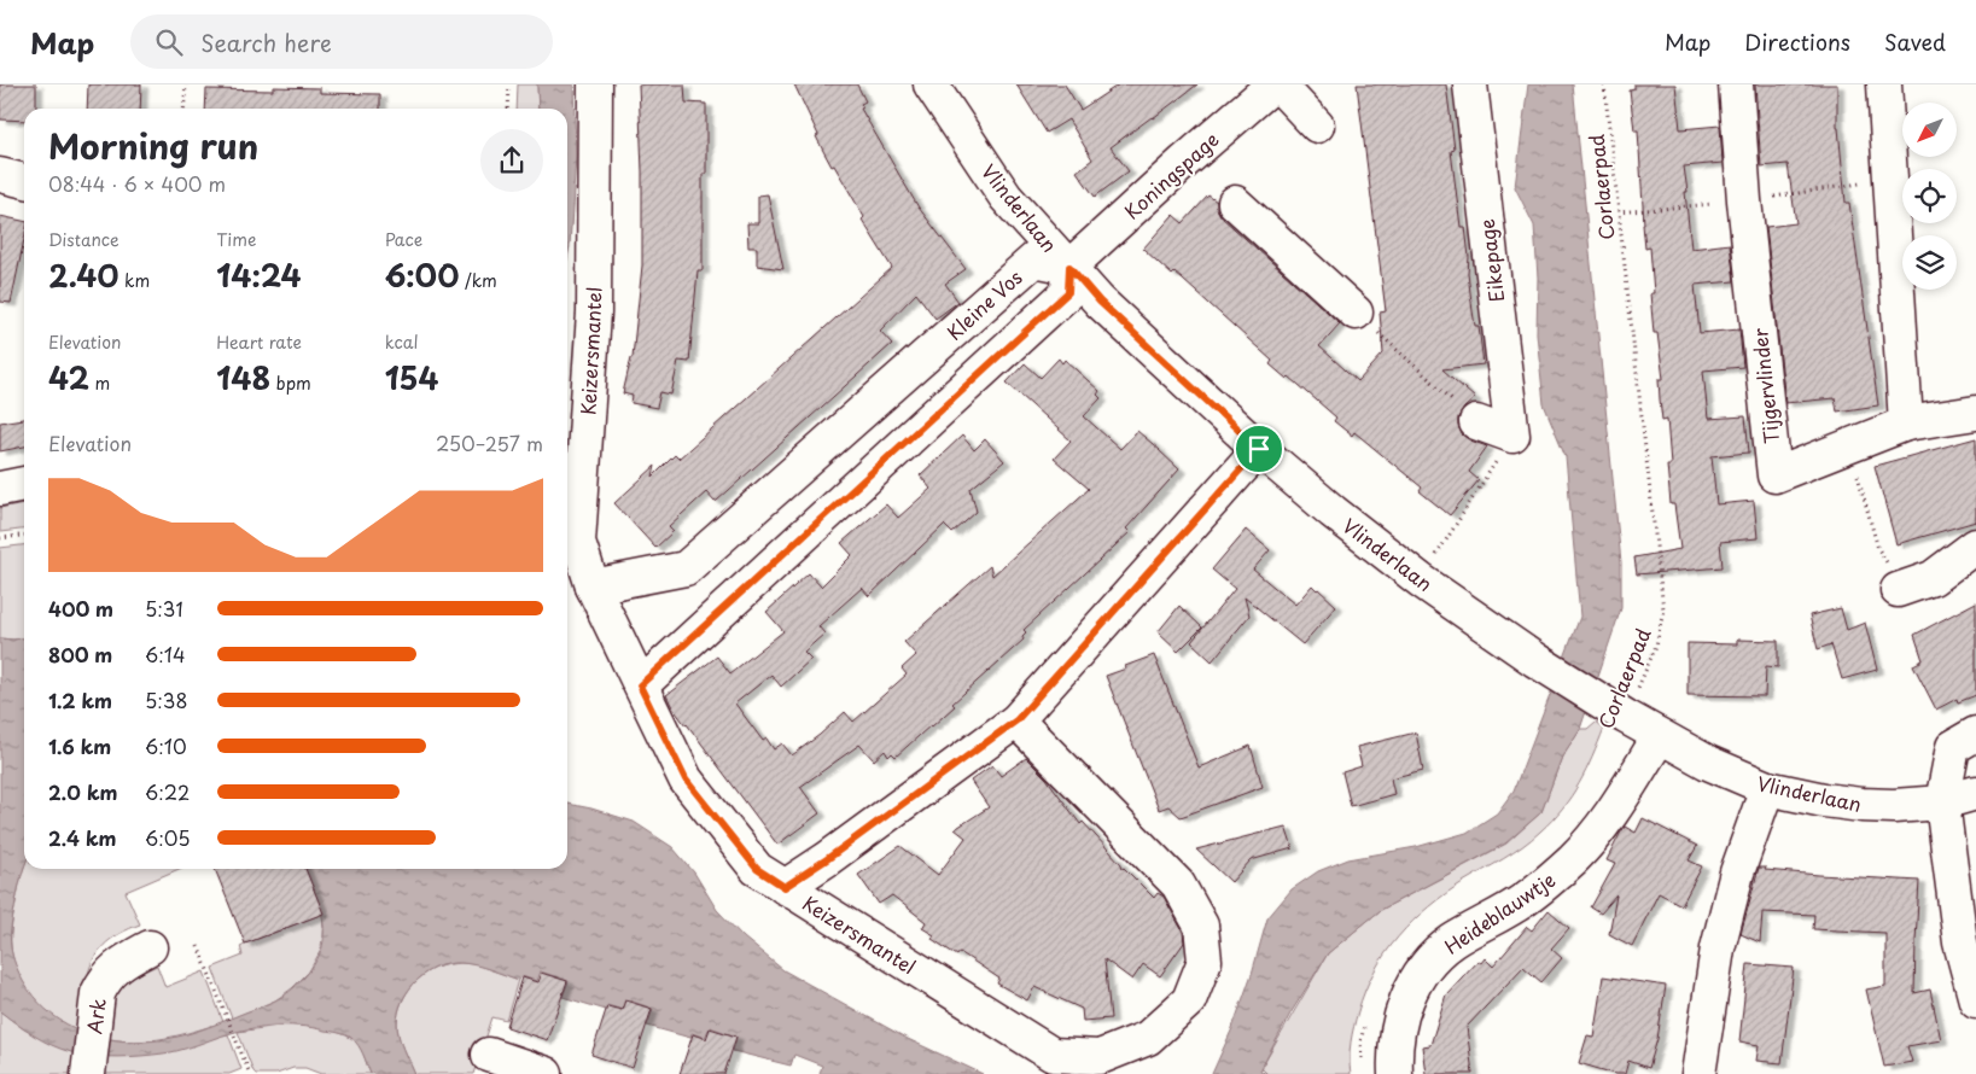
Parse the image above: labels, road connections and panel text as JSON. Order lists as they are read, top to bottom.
{
  "streets": {
    "street": [
      "Koningspage",
      "Vlinderlaan",
      "Eikepage",
      "Kleine Vos",
      "Keizersmantel",
      "Tijgervlinder",
      "Heideblauwtje",
      "Ark"
    ],
    "path": ["Corlaerpad"]
  },
  "crossings": [
    ["Koningspage", "Vlinderlaan"],
    ["Koningspage", "Kleine Vos"],
    ["Corlaerpad", "Vlinderlaan"],
    ["Vlinderlaan", "Kleine Vos"],
    ["Vlinderlaan", "Heideblauwtje"],
    ["Kleine Vos", "Keizersmantel"]
  ],
  "north": "bottom left",
  "page": {
    "header": "Map",
    "search": "Search here",
    "nav": ["Map", "Directions", "Saved"],
    "heading": ["Morning run", "08:44 · 6 × 400 m"],
    "stats": [
      ["Distance", "2.40 km"],
      ["Time", "14:24"],
      ["Pace", "6:00 /km"],
      ["Elevation", "42 m"],
      ["Heart rate", "148 bpm"],
      ["kcal", "154"]
    ],
    "chart": ["Elevation", "250–257 m"],
    "list": [
      {
        "name": "400 m",
        "note": "5:31"
      },
      {
        "name": "800 m",
        "note": "6:14"
      },
      {
        "name": "1.2 km",
        "note": "5:38"
      },
      {
        "name": "1.6 km",
        "note": "6:10"
      },
      {
        "name": "2.0 km",
        "note": "6:22"
      },
      {
        "name": "2.4 km",
        "note": "6:05"
      }
    ]
  }
}
